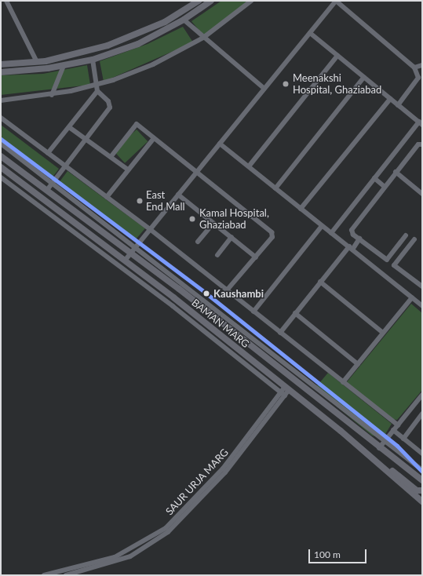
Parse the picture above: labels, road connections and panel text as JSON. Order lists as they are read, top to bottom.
{
  "streets": {
    "main road": ["BAMAN MARG"],
    "street": ["SAUR URJA MARG"]
  },
  "crossings": [
    ["BAMAN MARG", "SAUR URJA MARG"]
  ],
  "places": [
    "Meenakshi Hospital, Ghaziabad",
    "East End Mall",
    "Kamal Hospital, Ghaziabad",
    "Kaushambi"
  ],
  "scale_bar": "100 m"
}
